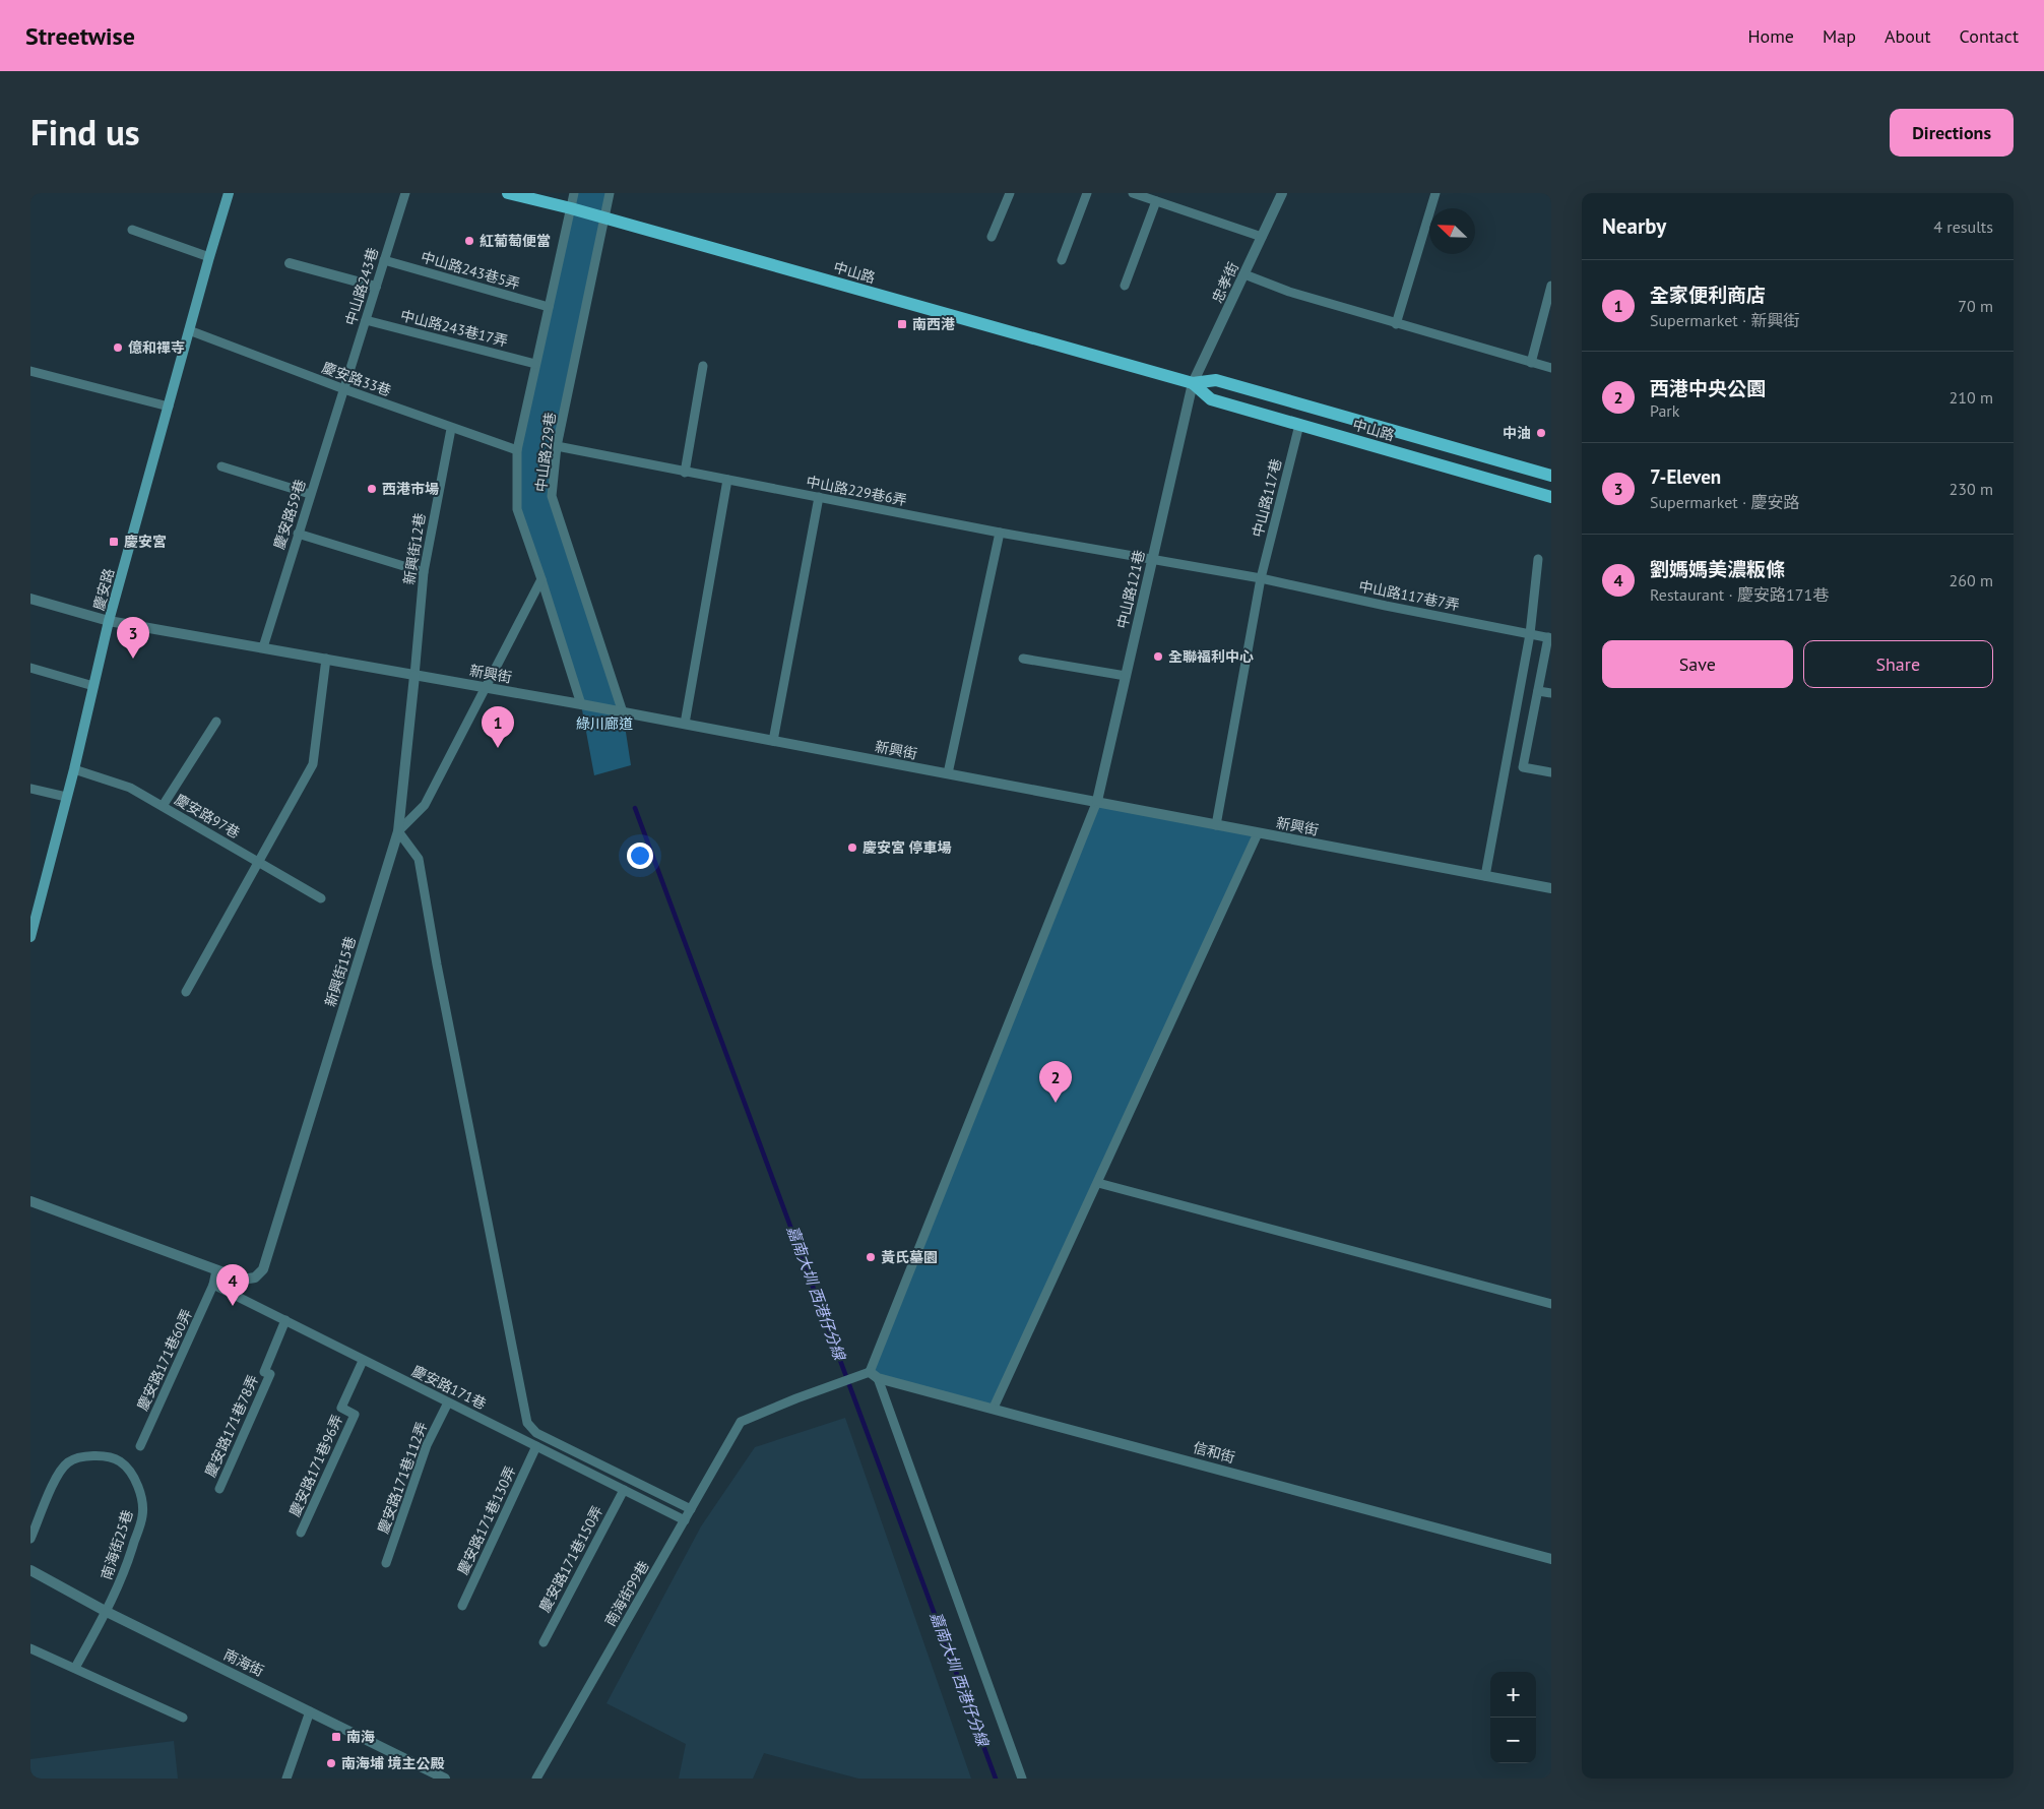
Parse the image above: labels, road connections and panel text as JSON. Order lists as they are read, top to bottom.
{
  "streets": {
    "main road": ["中山路", "慶安路"],
    "street": [
      "忠孝街",
      "中山路121巷",
      "新興街",
      "新興街15巷",
      "信和街",
      "南海街"
    ],
    "lane": [
      "中山路243巷5弄",
      "中山路243巷",
      "中山路243巷17弄",
      "慶安路33巷",
      "中山路229巷",
      "中山路229巷6弄",
      "中山路117巷",
      "慶安路59巷",
      "新興街12巷",
      "中山路117巷7弄",
      "慶安路97巷",
      "慶安路171巷60弄",
      "慶安路171巷",
      "慶安路171巷78弄",
      "慶安路171巷96弄",
      "慶安路171巷112弄",
      "慶安路171巷130弄",
      "南海街25巷",
      "慶安路171巷150弄",
      "南海街99巷"
    ]
  },
  "crossings": [
    ["中山路243巷5弄", "中山路243巷"],
    ["中山路", "忠孝街"],
    ["中山路", "中山路229巷"],
    ["中山路", "中山路117巷"],
    ["中山路", "中山路121巷"],
    ["忠孝街", "中山路121巷"],
    ["中山路243巷", "中山路243巷17弄"],
    ["中山路243巷", "慶安路33巷"],
    ["中山路243巷", "慶安路59巷"],
    ["慶安路33巷", "慶安路59巷"],
    ["慶安路33巷", "新興街12巷"],
    ["慶安路33巷", "慶安路"],
    ["中山路229巷", "中山路229巷6弄"],
    ["中山路229巷", "新興街"],
    ["中山路229巷6弄", "中山路121巷"],
    ["中山路229巷6弄", "中山路117巷7弄"],
    ["中山路117巷", "中山路117巷7弄"],
    ["中山路117巷", "新興街"],
    ["慶安路59巷", "新興街"],
    ["新興街12巷", "新興街"],
    ["新興街12巷", "新興街15巷"],
    ["慶安路", "新興街"],
    ["慶安路", "慶安路97巷"],
    ["中山路121巷", "中山路117巷7弄"],
    ["中山路121巷", "新興街"],
    ["新興街", "新興街15巷"],
    ["慶安路171巷60弄", "慶安路171巷"],
    ["慶安路171巷", "慶安路171巷78弄"],
    ["慶安路171巷", "慶安路171巷96弄"],
    ["慶安路171巷", "慶安路171巷112弄"],
    ["慶安路171巷", "慶安路171巷130弄"],
    ["慶安路171巷", "慶安路171巷150弄"],
    ["慶安路171巷", "南海街99巷"],
    ["信和街", "南海街99巷"],
    ["南海街25巷", "南海街"]
  ],
  "water": ["嘉南大圳 西港仔分線"],
  "parks": ["綠川廊道"],
  "places": {
    "other": [
      "紅葡萄便當",
      "億和禪寺",
      "中油",
      "西港市場",
      "全聯福利中心",
      "慶安宮 停車場",
      "黃氏墓園",
      "南海埔 境主公殿"
    ],
    "transit": ["南西港", "慶安宮", "南海"]
  },
  "north": "top left",
  "page": {
    "header": "Streetwise",
    "nav": [
      "Home",
      "Map",
      "About",
      "Contact"
    ],
    "title": "Find us",
    "buttons": [
      "Directions",
      ["Save", "Share"]
    ],
    "heading": ["Nearby", "4 results"],
    "list": [
      {
        "mark": "1",
        "name": "全家便利商店",
        "note": "Supermarket · 新興街",
        "value": "70 m"
      },
      {
        "mark": "2",
        "name": "西港中央公園",
        "note": "Park",
        "value": "210 m"
      },
      {
        "mark": "3",
        "name": "7-Eleven",
        "note": "Supermarket · 慶安路",
        "value": "230 m"
      },
      {
        "mark": "4",
        "name": "劉媽媽美濃粄條",
        "note": "Restaurant · 慶安路171巷",
        "value": "260 m"
      }
    ],
    "pins": [
      "3",
      "1",
      "2",
      "4"
    ],
    "map_buttons": ["+", "−"]
  }
}
